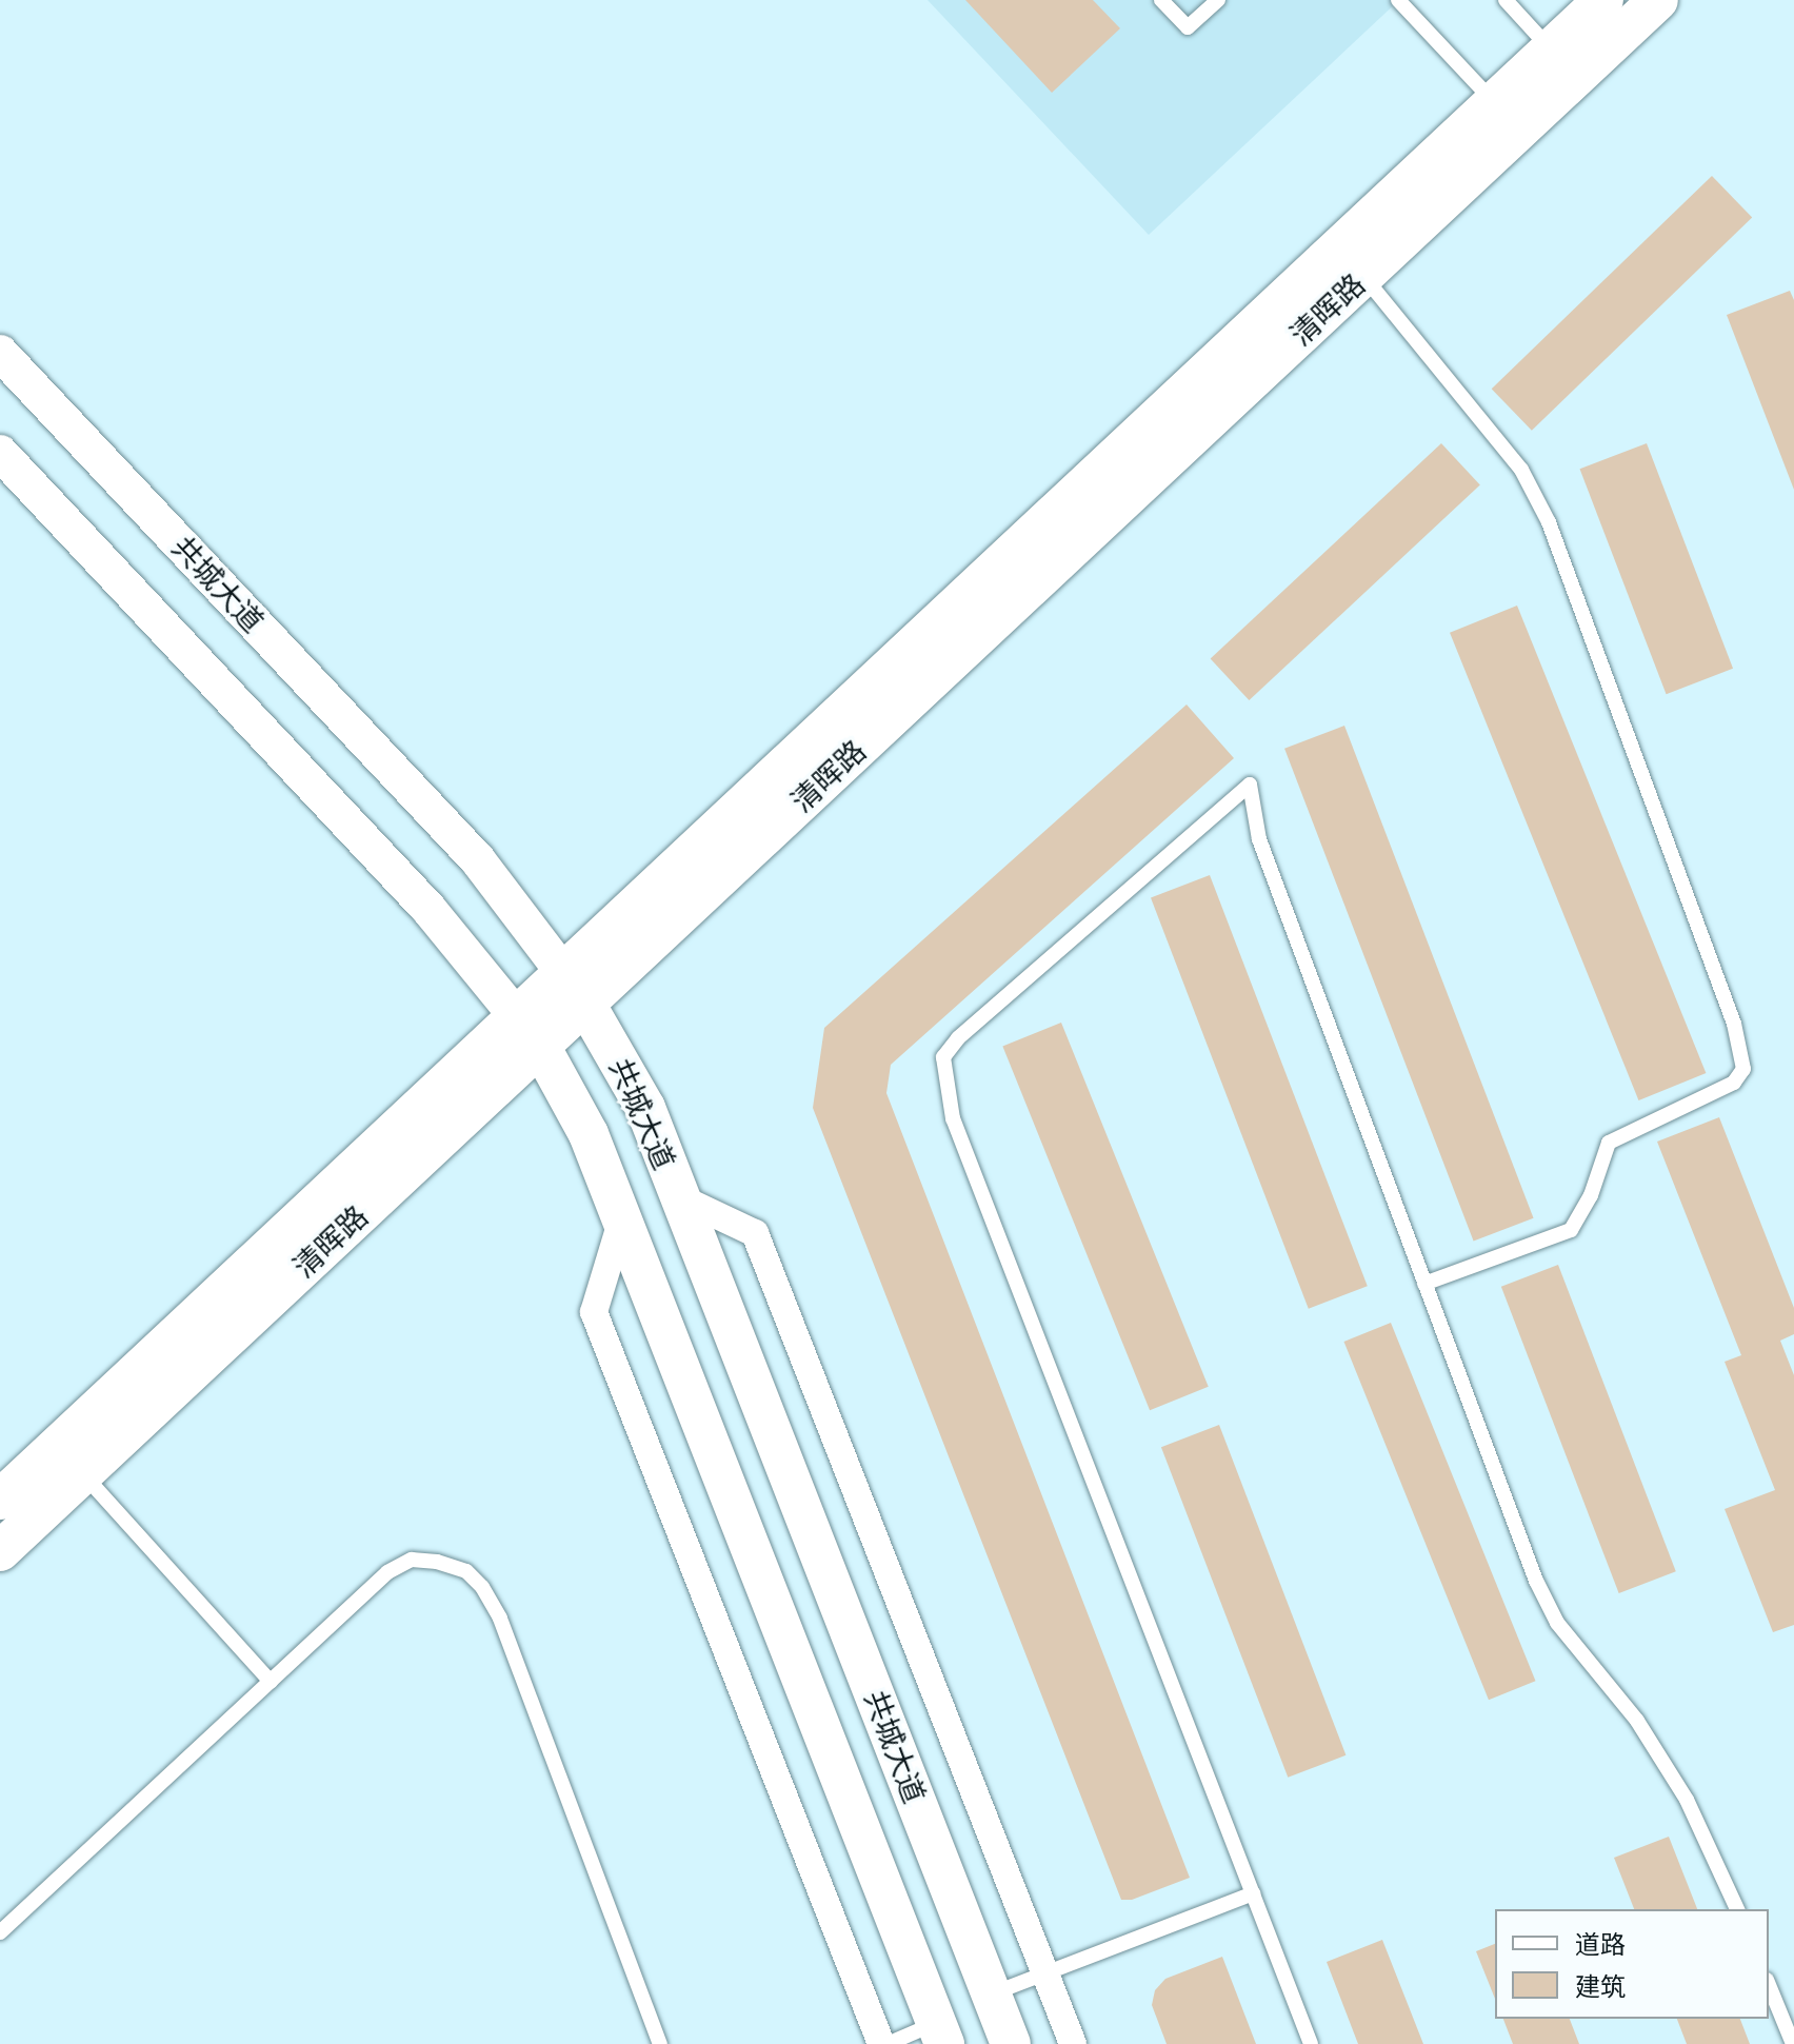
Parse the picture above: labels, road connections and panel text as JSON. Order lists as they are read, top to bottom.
{
  "streets": {
    "main road": ["清晖路", "共城大道"]
  },
  "crossings": [
    ["清晖路", "共城大道"]
  ],
  "legend": ["道路", "建筑"]
}
